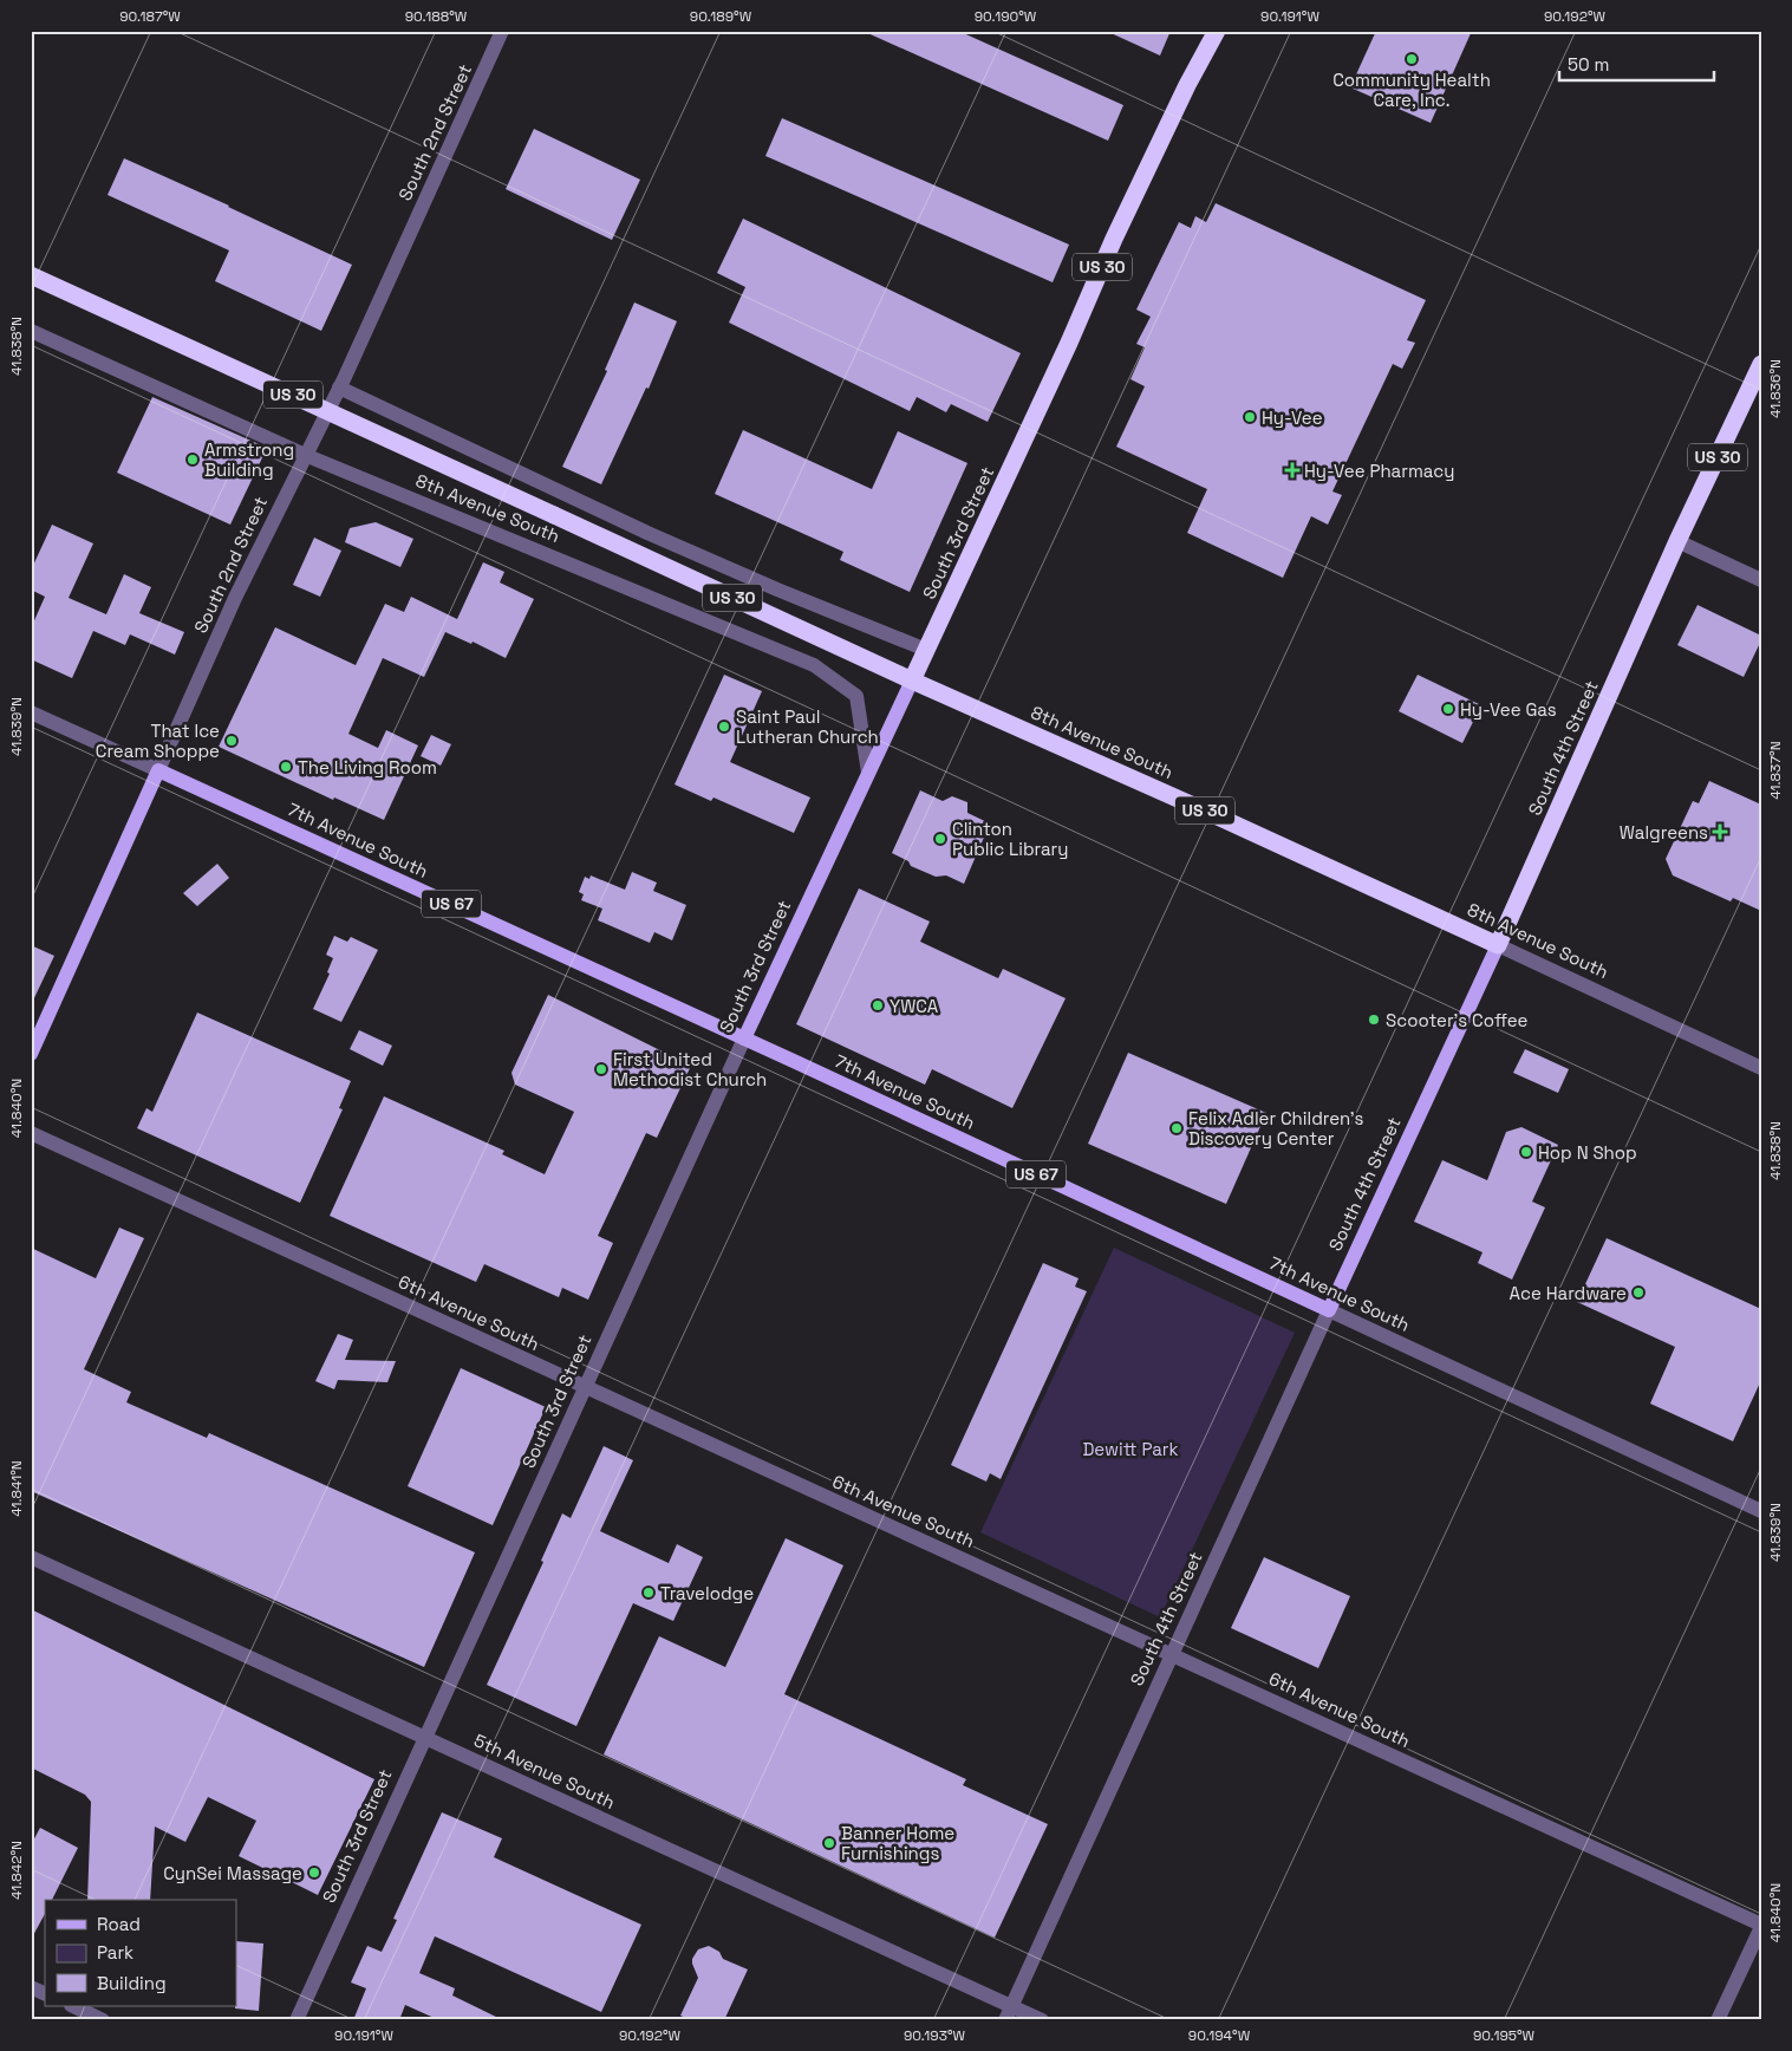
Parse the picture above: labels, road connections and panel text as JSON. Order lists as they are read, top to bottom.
{
  "streets": {
    "highway": [
      "US 30",
      "8th Avenue South",
      "South 3rd Street",
      "South 4th Street"
    ],
    "main road": ["South 2nd Street", "7th Avenue South", "US 67"],
    "street": ["6th Avenue South", "5th Avenue South"]
  },
  "crossings": [
    ["South 2nd Street", "8th Avenue South"],
    ["South 2nd Street", "7th Avenue South"],
    ["8th Avenue South", "South 3rd Street"],
    ["8th Avenue South", "South 4th Street"],
    ["South 3rd Street", "7th Avenue South"],
    ["South 3rd Street", "6th Avenue South"],
    ["South 3rd Street", "5th Avenue South"],
    ["South 4th Street", "7th Avenue South"],
    ["South 4th Street", "6th Avenue South"],
    ["South 4th Street", "5th Avenue South"]
  ],
  "parks": ["Dewitt Park"],
  "places": {
    "other": [
      "Community Health Care, Inc.",
      "Hy-Vee",
      "Armstrong Building",
      "Hy-Vee Gas",
      "Saint Paul Lutheran Church",
      "That Ice Cream Shoppe",
      "The Living Room",
      "Clinton Public Library",
      "YWCA",
      "Scooter's Coffee",
      "First United Methodist Church",
      "Felix Adler Children's Discovery Center",
      "Hop N Shop",
      "Ace Hardware",
      "Travelodge",
      "Banner Home Furnishings",
      "CynSei Massage"
    ],
    "health": ["Hy-Vee Pharmacy", "Walgreens"]
  },
  "legend": ["Road", "Park", "Building"],
  "scale_bar": "50 m",
  "coordinates": [
    "90.187°W",
    "90.188°W",
    "90.189°W",
    "90.190°W",
    "90.191°W",
    "90.192°W",
    "41.838°N",
    "41.836°N",
    "41.839°N",
    "41.837°N",
    "41.840°N",
    "41.841°N",
    "41.842°N",
    "90.193°W",
    "90.194°W",
    "90.195°W"
  ]
}
